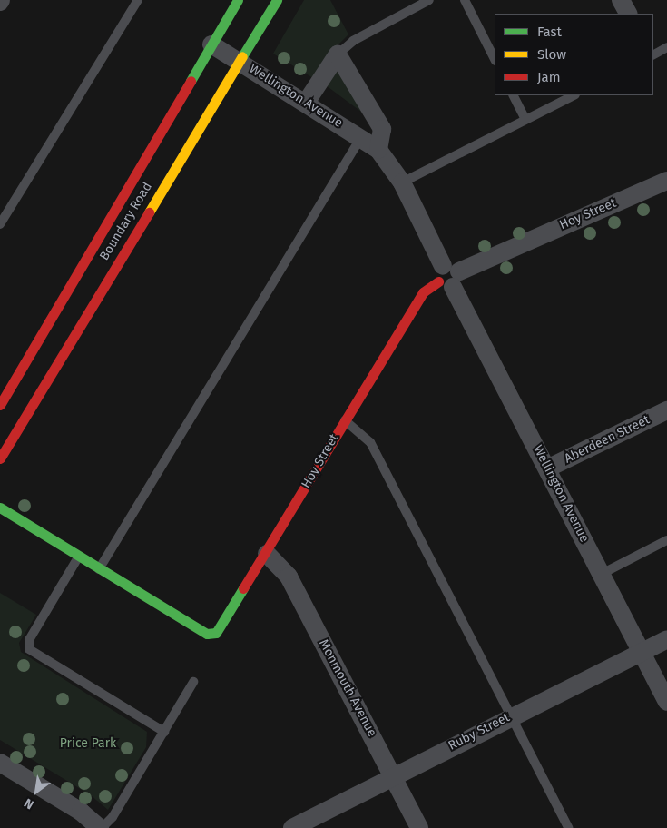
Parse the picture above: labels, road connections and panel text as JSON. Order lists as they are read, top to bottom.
{
  "streets": {
    "main road": ["Hoy Street", "Boundary Road"],
    "street": [
      "Wellington Avenue",
      "Aberdeen Street",
      "Monmouth Avenue",
      "Ruby Street"
    ]
  },
  "crossings": [
    ["Wellington Avenue", "Hoy Street"],
    ["Wellington Avenue", "Boundary Road"],
    ["Wellington Avenue", "Aberdeen Street"],
    ["Wellington Avenue", "Ruby Street"],
    ["Hoy Street", "Monmouth Avenue"],
    ["Monmouth Avenue", "Ruby Street"]
  ],
  "parks": ["Price Park"],
  "legend": ["Fast", "Slow", "Jam"],
  "north": "bottom left"
}
